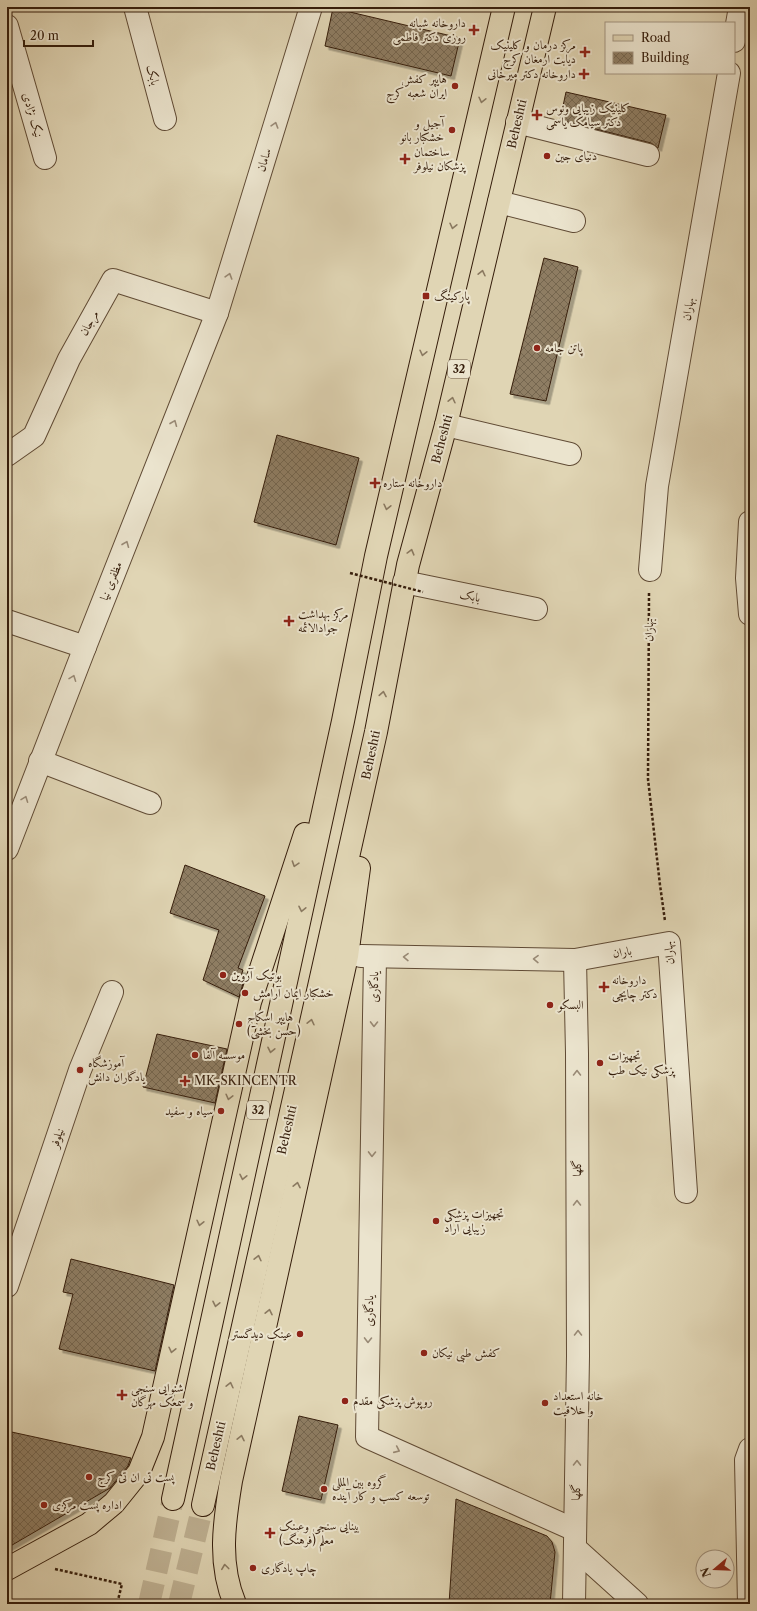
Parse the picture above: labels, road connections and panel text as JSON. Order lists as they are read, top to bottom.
{
  "streets": {
    "main road": ["Beheshti", "32"],
    "street": [
      "بابک",
      "نیک نژادی",
      "سامان",
      "بهاران",
      "مرجان",
      "مظفری نیا",
      "باران",
      "یادگاری",
      "نیلوفر",
      "گلها"
    ]
  },
  "crossings": [
    ["بابک", "Beheshti"],
    ["سامان", "مرجان"],
    ["سامان", "مظفری نیا"],
    ["بهاران", "باران"],
    ["مرجان", "مظفری نیا"],
    ["باران", "گلها"],
    ["یادگاری", "گلها"]
  ],
  "one_way": [
    "سامان",
    "مظفری نیا",
    "یادگاری",
    "گلها"
  ],
  "places": {
    "health": [
      "داروخانه شبانه روزی دکتر فاطمی",
      "مرکز درمان و کلینیک دیابت ارمغان کرج",
      "داروخانه دکتر میرخانی",
      "کلینیک زیبایی ونوس دکتر سیامک یاسمی",
      "ساختمان پزشکان نیلوفر",
      "داروخانه ستاره",
      "مرکز بهداشت جوادالائمه",
      "داروخانه دکتر چایچی",
      "MK-SKINCENTR",
      "شنوایی سنجی و سمعک مهرگان",
      "بینایی سنجی وعینک معلم (فرهنگ)"
    ],
    "other": [
      "هایپر کفش ایران شعبه کرج",
      "آجیل و خشکبار بانو",
      "دنیای جین",
      "پاتن جامه",
      "بوتیک آروین",
      "خشکبار ایمان آرامش",
      "البسکو",
      "هایپر اسکاج (حسن بخشی)",
      "موسسه آلفا",
      "تجهیزات پزشکی نیک‌ طب",
      "آموزشگاه یادگاران دانش",
      "سیاه و سفید",
      "تجهیزات پزشکی زیبایی آراد",
      "عینک دیدگستر",
      "کفش طبی نیکان",
      "روپوش پزشکی مقدم",
      "خانه استعداد و خلاقیت",
      "پست تی ان تی کرج",
      "گروه بین المللی توسعه کسب و کار آینده",
      "اداره پست مرکزی",
      "چاپ یادگاری"
    ],
    "transit": ["پارکینگ"]
  },
  "legend": ["Road", "Building"],
  "scale_bar": "20 m",
  "north": "left"
}
